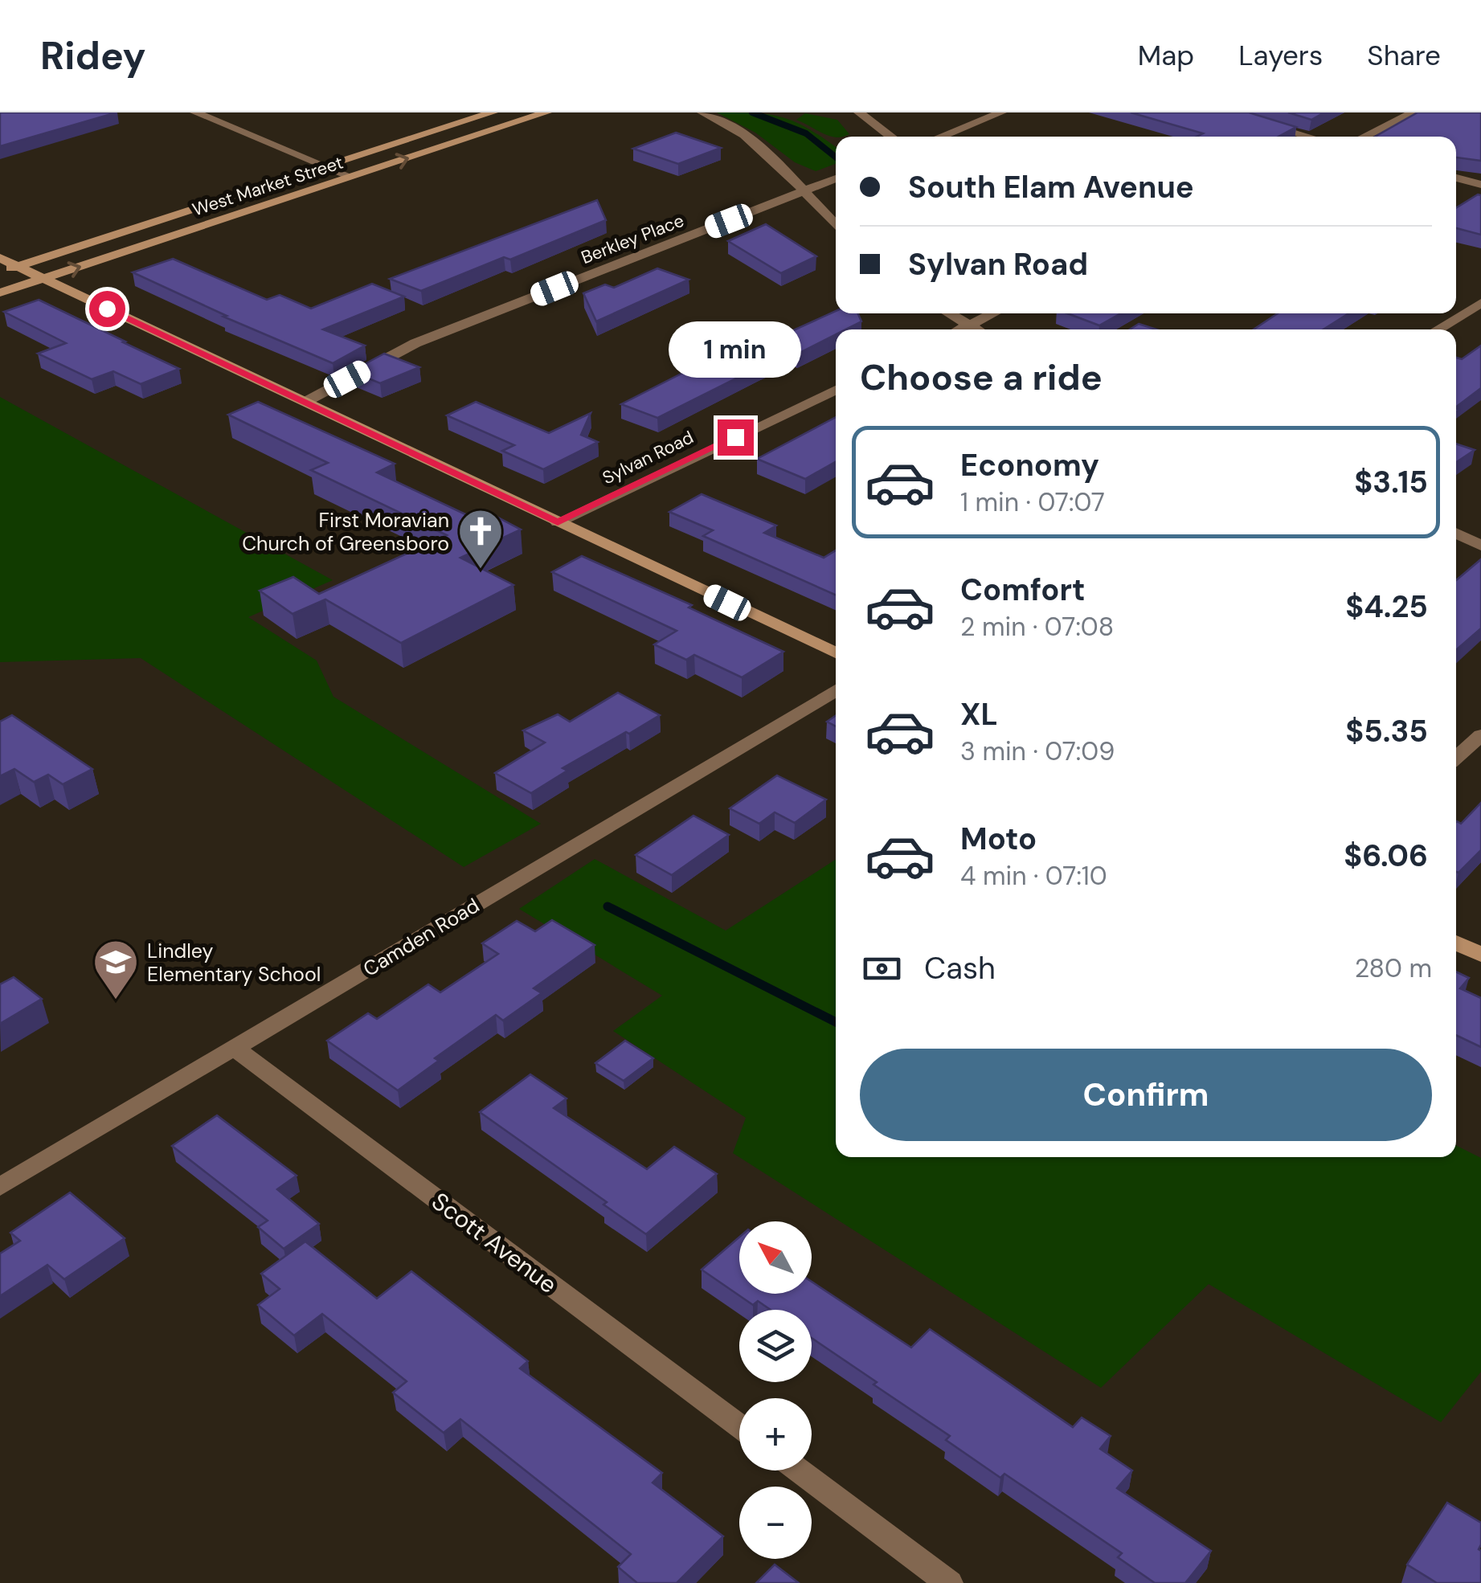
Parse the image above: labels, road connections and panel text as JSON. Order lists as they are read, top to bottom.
{
  "streets": {
    "main road": ["West Market Street"],
    "street": [
      "Berkley Place",
      "Sylvan Road",
      "Camden Road",
      "Scott Avenue"
    ]
  },
  "crossings": [
    ["Camden Road", "Scott Avenue"]
  ],
  "places": {
    "church": ["First Moravian Church of Greensboro"],
    "school or university": ["Lindley Elementary School"]
  },
  "north": "top left",
  "page": {
    "header": "Ridey",
    "nav": ["Map", "Layers", "Share"],
    "banner": ["South Elam Avenue", "Sylvan Road"],
    "bubble": "1 min",
    "heading": "Choose a ride",
    "list": [
      {
        "name": "Economy",
        "note": "1 min · 07:07",
        "value": "$3.15"
      },
      {
        "name": "Comfort",
        "note": "2 min · 07:08",
        "value": "$4.25"
      },
      {
        "name": "XL",
        "note": "3 min · 07:09",
        "value": "$5.35"
      },
      {
        "name": "Moto",
        "note": "4 min · 07:10",
        "value": "$6.06"
      }
    ],
    "pay": ["Cash", "280 m"],
    "buttons": "Confirm",
    "map_buttons": ["+", "−"]
  }
}
